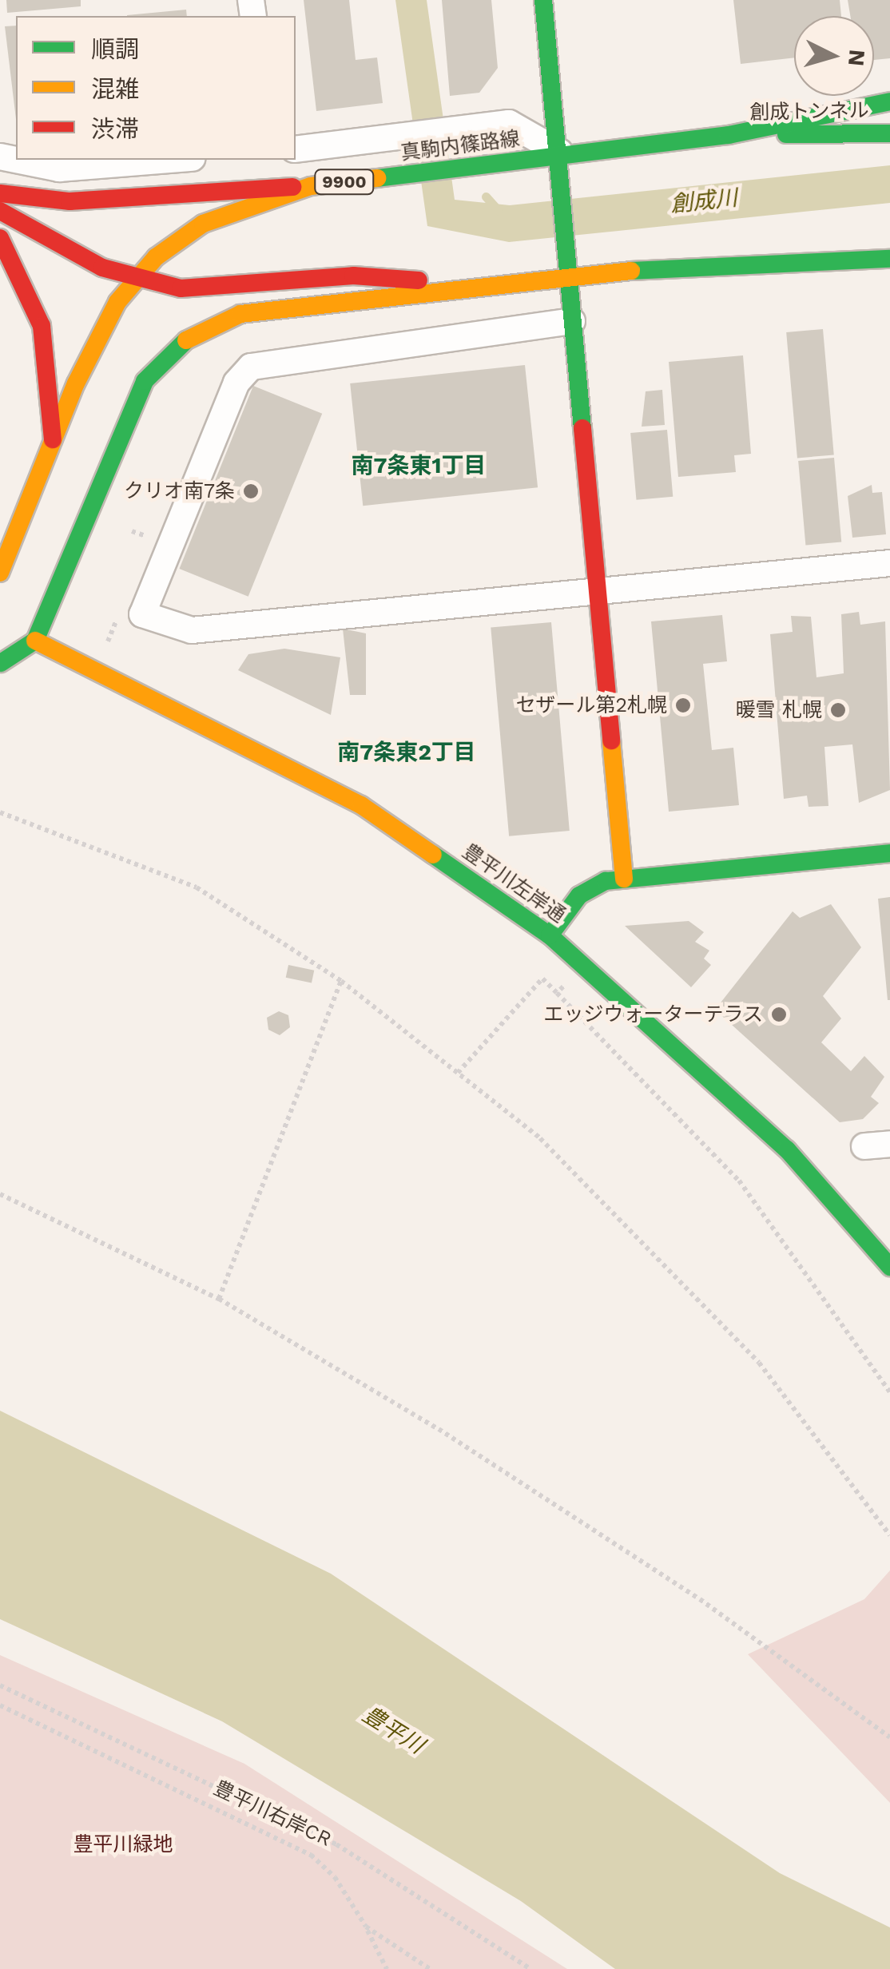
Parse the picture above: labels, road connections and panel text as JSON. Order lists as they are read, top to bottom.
{
  "streets": {
    "street": [
      "創成トンネル",
      "真駒内篠路線",
      "9900",
      "豊平川左岸通"
    ],
    "path": ["豊平川右岸CR"]
  },
  "crossings": [
    ["創成トンネル", "真駒内篠路線"]
  ],
  "districts": ["南7条東1丁目", "南7条東2丁目"],
  "water": ["創成川", "豊平川"],
  "parks": ["豊平川緑地"],
  "places": [
    "クリオ南7条",
    "セザール第2札幌",
    "暖雪 札幌",
    "エッジウォーターテラス"
  ],
  "legend": ["順調", "混雑", "渋滞"],
  "north": "right"
}
